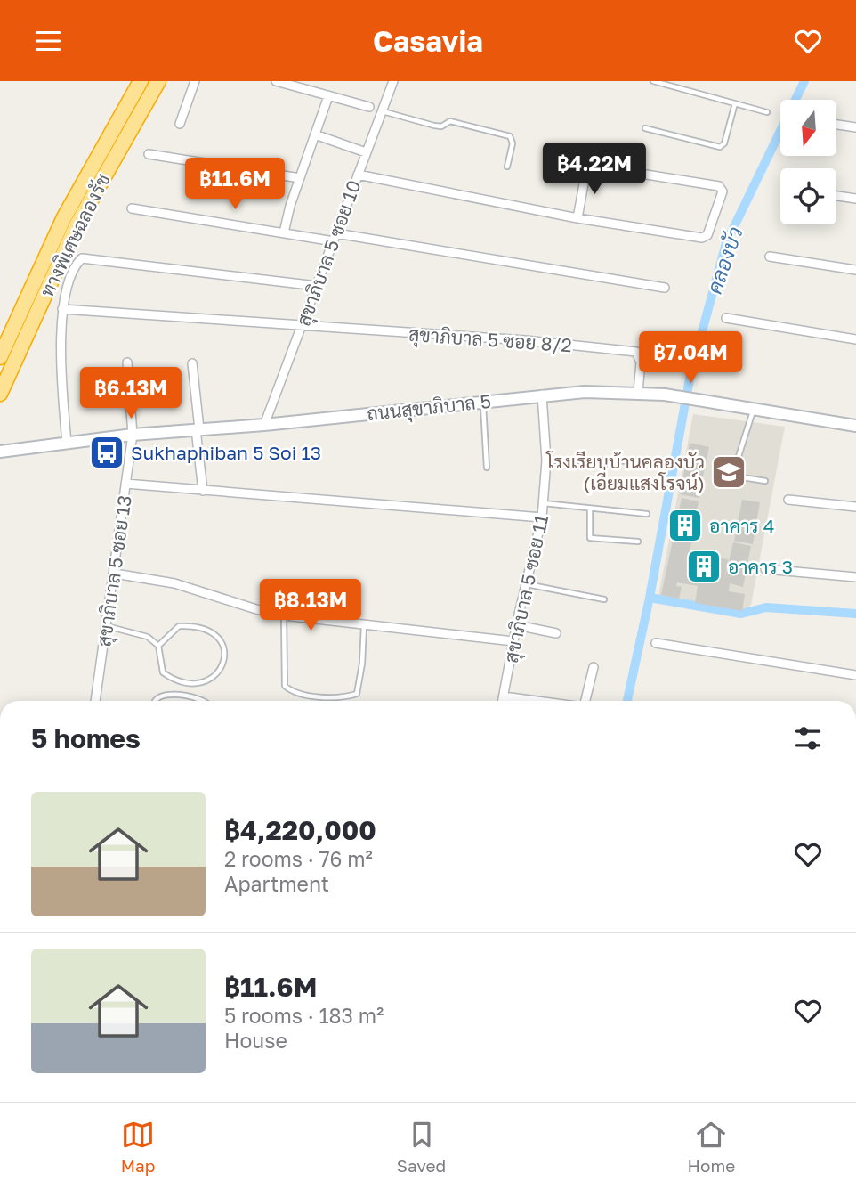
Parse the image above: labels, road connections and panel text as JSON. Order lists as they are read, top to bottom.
{
  "streets": {
    "highway": ["ทางพิเศษฉลองรัช"],
    "street": [
      "สุขาภิบาล 5 ซอย 10",
      "สุขาภิบาล 5 ซอย 8/2",
      "ถนนสุขาภิบาล 5",
      "สุขาภิบาล 5 ซอย 13",
      "สุขาภิบาล 5 ซอย 11"
    ]
  },
  "crossings": [
    ["สุขาภิบาล 5 ซอย 10", "สุขาภิบาล 5 ซอย 8/2"],
    ["สุขาภิบาล 5 ซอย 10", "ถนนสุขาภิบาล 5"],
    ["สุขาภิบาล 5 ซอย 8/2", "ถนนสุขาภิบาล 5"],
    ["ถนนสุขาภิบาล 5", "สุขาภิบาล 5 ซอย 13"],
    ["ถนนสุขาภิบาล 5", "สุขาภิบาล 5 ซอย 11"]
  ],
  "water": ["คลองบัว"],
  "places": {
    "bus stop": ["Sukhaphiban 5 Soi 13"],
    "school or university": ["โรงเรียนบ้านคลองบัว (เอี่ยมแสงโรจน์)"],
    "building": ["อาคาร 4", "อาคาร 3"]
  },
  "north": "bottom",
  "page": {
    "header": "Casavia",
    "price": [
      "฿4.22M",
      "฿11.6M",
      "฿7.04M",
      "฿6.13M",
      "฿8.13M"
    ],
    "heading": "5 homes",
    "list": [
      {
        "name": "฿4,220,000",
        "note": "2 rooms · 76 m² · Apartment"
      },
      {
        "name": "฿11.6M",
        "note": "5 rooms · 183 m² · House"
      }
    ],
    "tabs": ["Map", "Saved", "Home"]
  }
}
